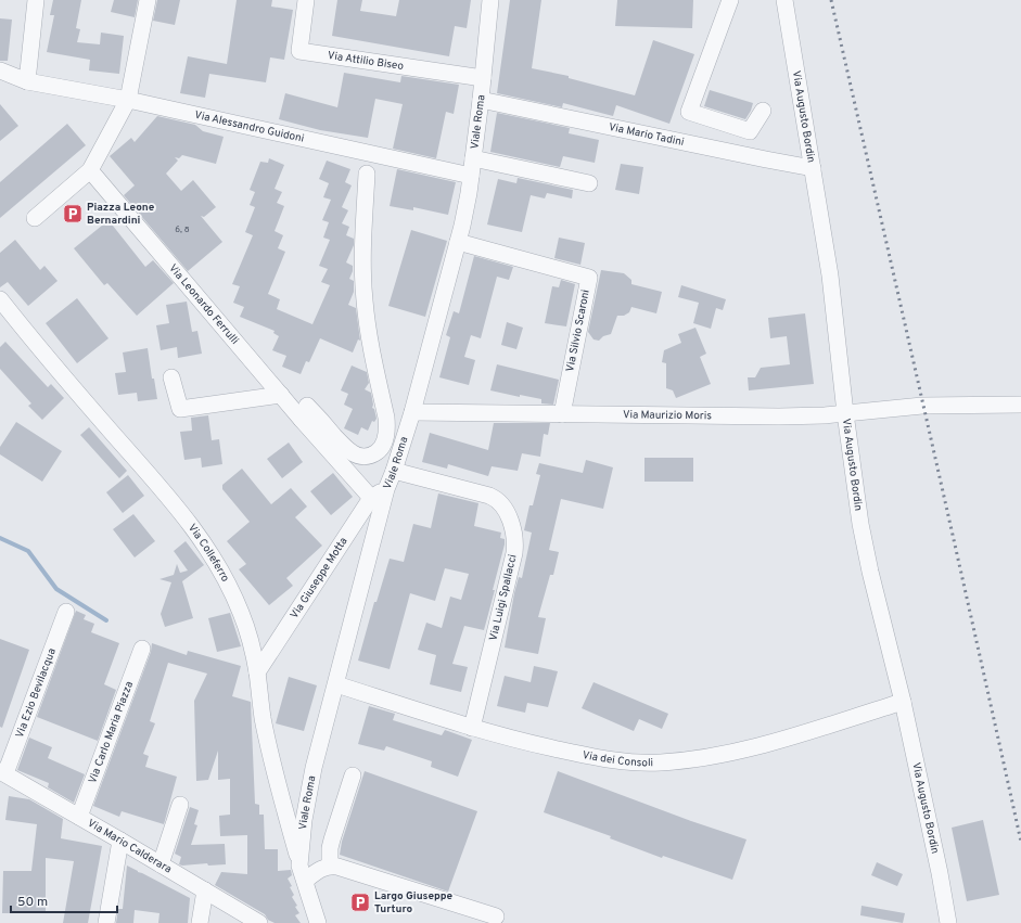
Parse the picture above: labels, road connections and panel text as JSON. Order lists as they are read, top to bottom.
{
  "streets": {
    "street": [
      "Via Attilio Biseo",
      "Via Augusto Bordin",
      "Viale Roma",
      "Via Alessandro Guidoni",
      "Via Mario Tadini",
      "Via Leonardo Ferrulli",
      "Via Silvio Scaroni",
      "Via Maurizio Moris",
      "Via Colleferro",
      "Via Giuseppe Motta",
      "Via Luigi Spallacci",
      "Via Ezio Bevilacqua",
      "Via Carlo Maria Piazza",
      "Via dei Consoli",
      "Via Mario Calderara"
    ]
  },
  "crossings": [
    ["Via Attilio Biseo", "Viale Roma"],
    ["Via Augusto Bordin", "Via Mario Tadini"],
    ["Via Augusto Bordin", "Via Maurizio Moris"],
    ["Via Augusto Bordin", "Via dei Consoli"],
    ["Viale Roma", "Via Alessandro Guidoni"],
    ["Viale Roma", "Via Mario Tadini"],
    ["Viale Roma", "Via Silvio Scaroni"],
    ["Viale Roma", "Via Maurizio Moris"],
    ["Viale Roma", "Via Colleferro"],
    ["Viale Roma", "Via Giuseppe Motta"],
    ["Viale Roma", "Via Luigi Spallacci"],
    ["Viale Roma", "Via dei Consoli"],
    ["Via Leonardo Ferrulli", "Via Giuseppe Motta"],
    ["Via Silvio Scaroni", "Via Maurizio Moris"],
    ["Via Colleferro", "Via Giuseppe Motta"],
    ["Via Luigi Spallacci", "Via dei Consoli"],
    ["Via Ezio Bevilacqua", "Via Mario Calderara"],
    ["Via Carlo Maria Piazza", "Via Mario Calderara"]
  ],
  "places": {
    "parking": ["Piazza Leone Bernardini", "Largo Giuseppe Turturo"]
  },
  "house_numbers": ["6, 8"],
  "scale_bar": "50 m"
}
